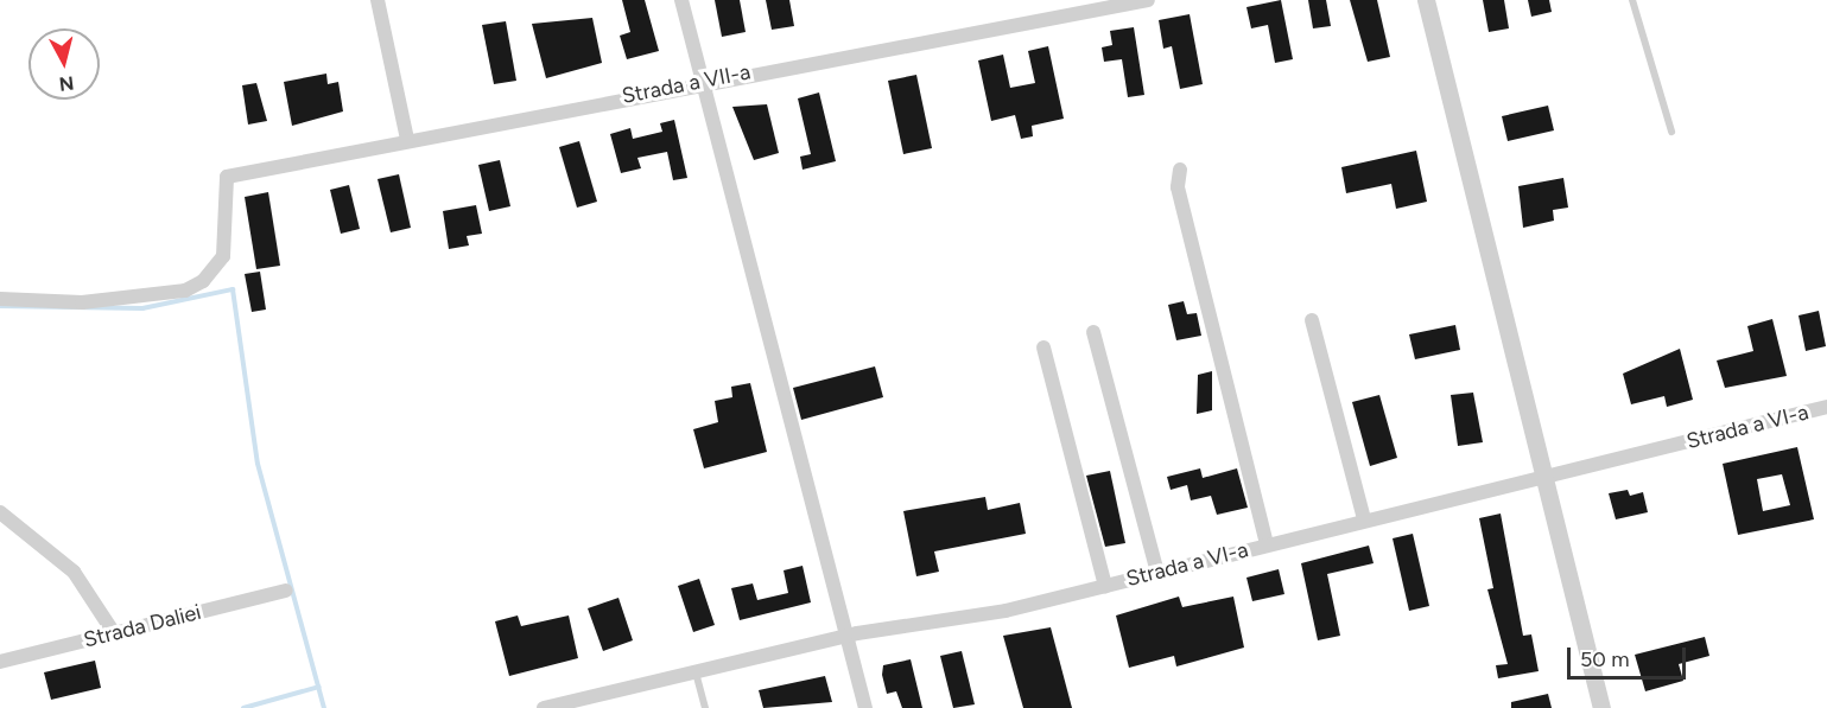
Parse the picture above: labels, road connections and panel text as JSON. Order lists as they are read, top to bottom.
{
  "streets": {
    "street": ["Strada a VII-a", "Strada a VI-a", "Strada Daliei"]
  },
  "scale_bar": "50 m",
  "north": "bottom"
}
